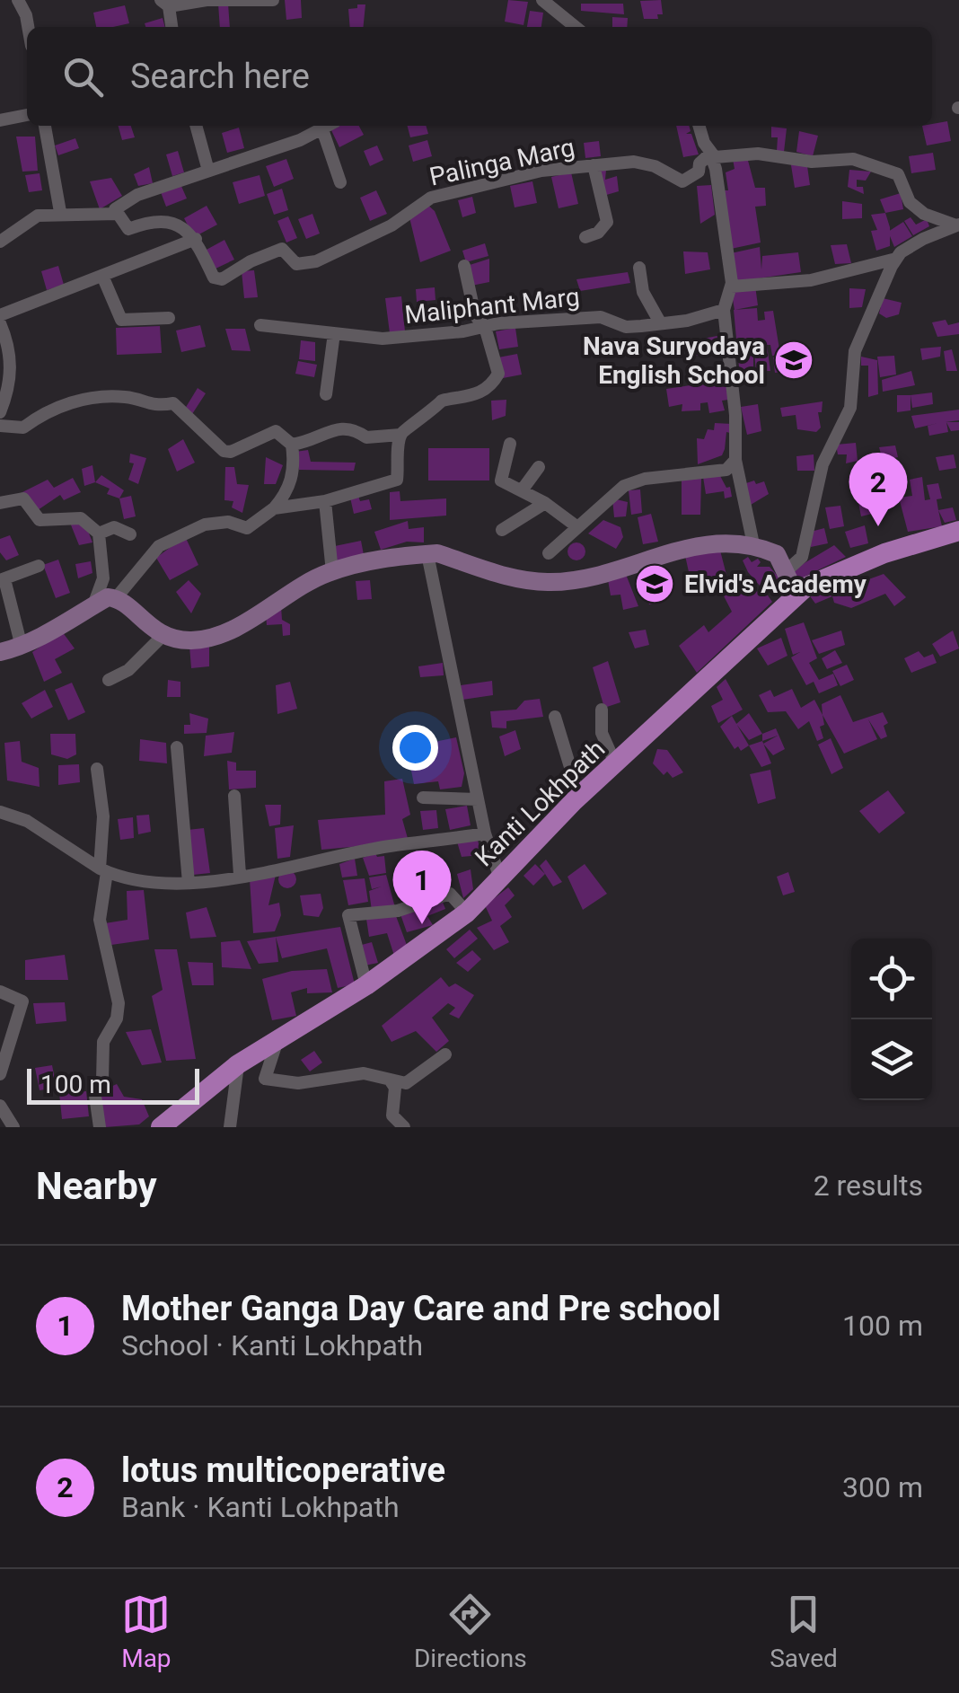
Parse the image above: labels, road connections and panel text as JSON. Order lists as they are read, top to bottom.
{
  "streets": {
    "main road": ["Kanti Lokhpath"],
    "street": ["Palinga Marg", "Maliphant Marg"]
  },
  "places": {
    "school or university": ["Nava Suryodaya English School", "Elvid's Academy"]
  },
  "scale_bar": "100 m",
  "page": {
    "search": "Search here",
    "pins": ["2", "1"],
    "scale": "100 m",
    "heading": ["Nearby", "2 results"],
    "list": [
      {
        "mark": "1",
        "name": "Mother Ganga Day Care and Pre school",
        "note": "School · Kanti Lokhpath",
        "value": "100 m"
      },
      {
        "mark": "2",
        "name": "lotus multicoperative",
        "note": "Bank · Kanti Lokhpath",
        "value": "300 m"
      }
    ],
    "nav": ["Map", "Directions", "Saved"]
  }
}
